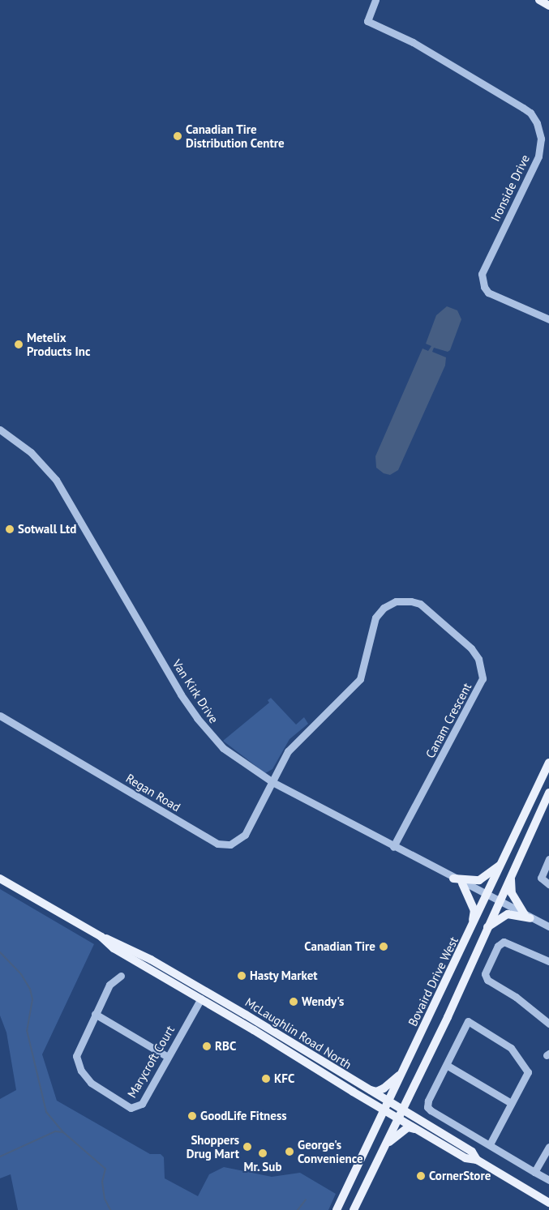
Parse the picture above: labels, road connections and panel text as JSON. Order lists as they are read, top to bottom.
{
  "streets": {
    "main road": ["Bovaird Drive West", "McLaughlin Road North"],
    "street": [
      "Ironside Drive",
      "Van Kirk Drive",
      "Canam Crescent",
      "Regan Road",
      "Marycroft Court"
    ]
  },
  "crossings": [
    ["Van Kirk Drive", "Canam Crescent"],
    ["Van Kirk Drive", "Regan Road"],
    ["Van Kirk Drive", "Bovaird Drive West"],
    ["Canam Crescent", "Regan Road"],
    ["Bovaird Drive West", "McLaughlin Road North"],
    ["McLaughlin Road North", "Marycroft Court"]
  ],
  "places": [
    "Canadian Tire Distribution Centre",
    "Metelix Products Inc",
    "Sotwall Ltd",
    "Canadian Tire",
    "Hasty Market",
    "Wendy's",
    "RBC",
    "KFC",
    "GoodLife Fitness",
    "Shoppers Drug Mart",
    "George's Convenience",
    "Mr. Sub",
    "CornerStore"
  ]
}
